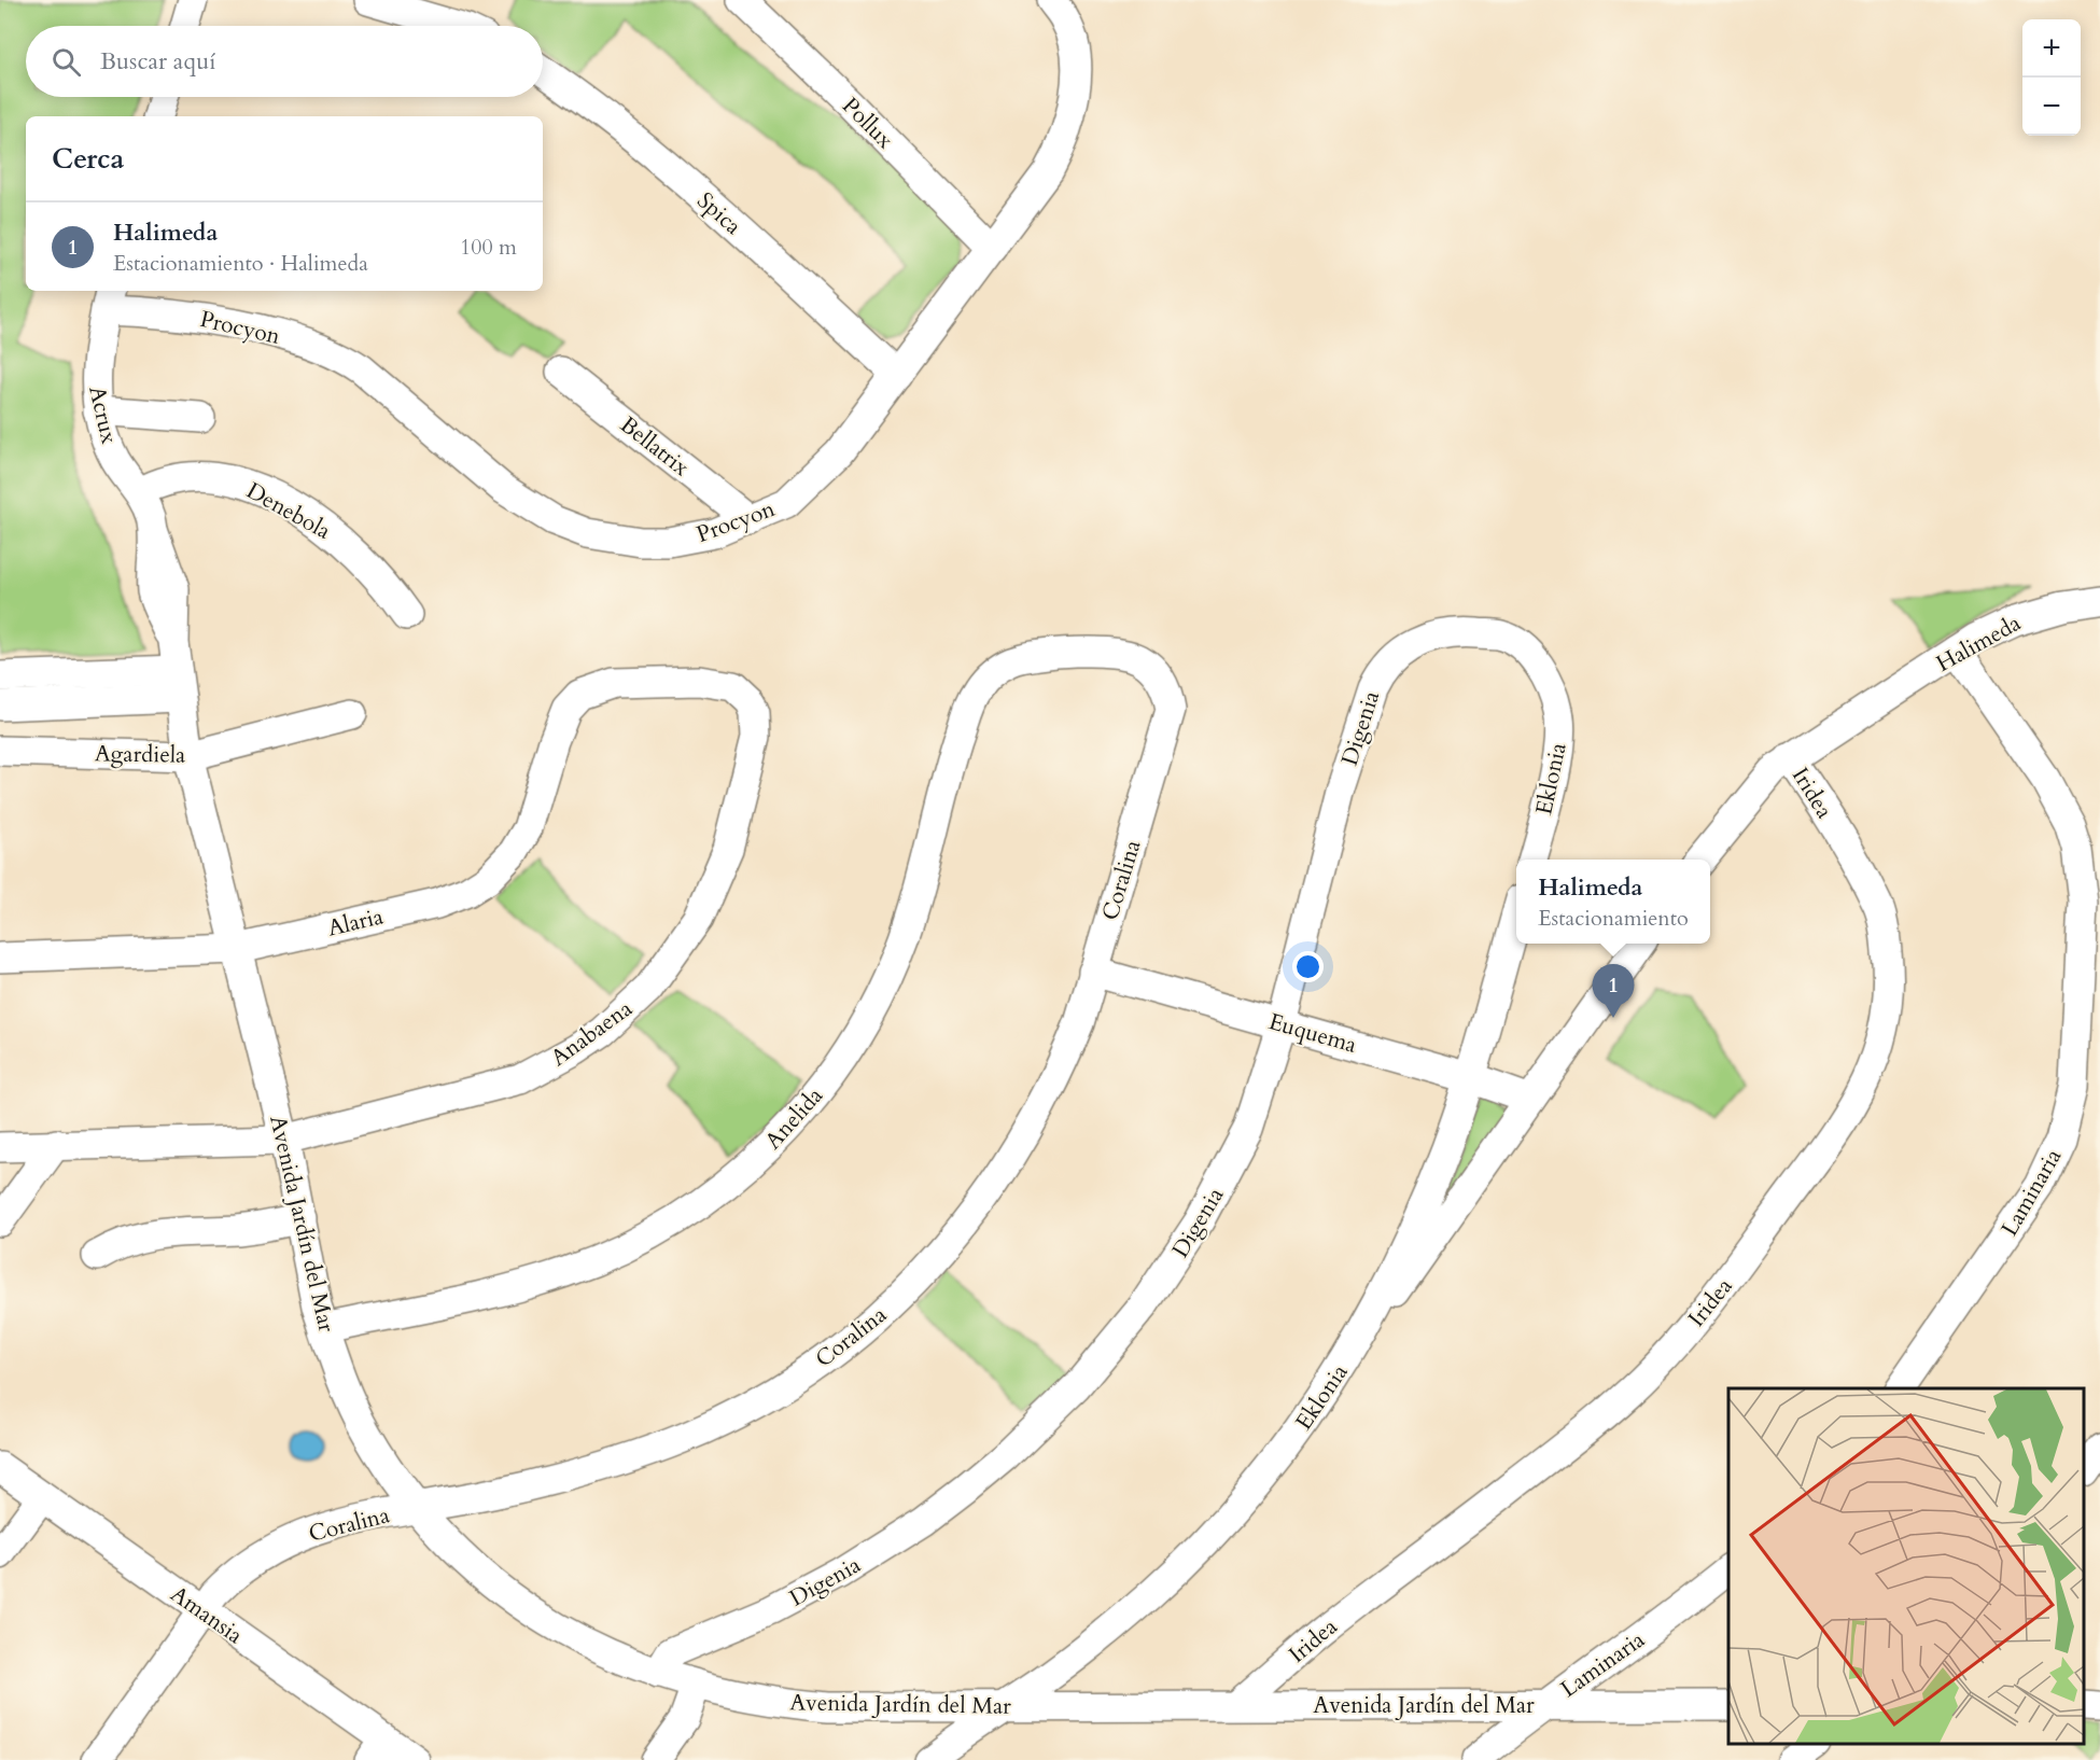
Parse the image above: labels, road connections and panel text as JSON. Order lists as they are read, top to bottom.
{
  "streets": {
    "street": [
      "Pollux",
      "Spica",
      "Procyon",
      "Acrux",
      "Bellatrix",
      "Denebola",
      "Halimeda",
      "Digenia",
      "Agardiela",
      "Eklonia",
      "Iridea",
      "Coralina",
      "Alaria",
      "Anabaena",
      "Euquema",
      "Anelida",
      "Laminaria",
      "Avenida Jardín del Mar",
      "Amansia"
    ]
  },
  "crossings": [
    ["Pollux", "Procyon"],
    ["Spica", "Procyon"],
    ["Procyon", "Acrux"],
    ["Procyon", "Bellatrix"],
    ["Acrux", "Denebola"],
    ["Acrux", "Avenida Jardín del Mar"],
    ["Halimeda", "Iridea"],
    ["Halimeda", "Laminaria"],
    ["Digenia", "Eklonia"],
    ["Digenia", "Euquema"],
    ["Digenia", "Avenida Jardín del Mar"],
    ["Agardiela", "Avenida Jardín del Mar"],
    ["Eklonia", "Euquema"],
    ["Eklonia", "Avenida Jardín del Mar"],
    ["Iridea", "Avenida Jardín del Mar"],
    ["Coralina", "Euquema"],
    ["Coralina", "Anelida"],
    ["Coralina", "Avenida Jardín del Mar"],
    ["Coralina", "Amansia"],
    ["Alaria", "Anabaena"],
    ["Alaria", "Avenida Jardín del Mar"],
    ["Anabaena", "Avenida Jardín del Mar"],
    ["Anelida", "Avenida Jardín del Mar"],
    ["Laminaria", "Avenida Jardín del Mar"]
  ],
  "page": {
    "map_buttons": ["+", "−"],
    "search": "Buscar aquí",
    "heading": "Cerca",
    "list": [
      {
        "mark": "1",
        "name": "Halimeda",
        "note": "Estacionamiento · Halimeda",
        "value": "100 m"
      }
    ],
    "popup": ["Halimeda", "Estacionamiento"],
    "pins": "1"
  }
}
